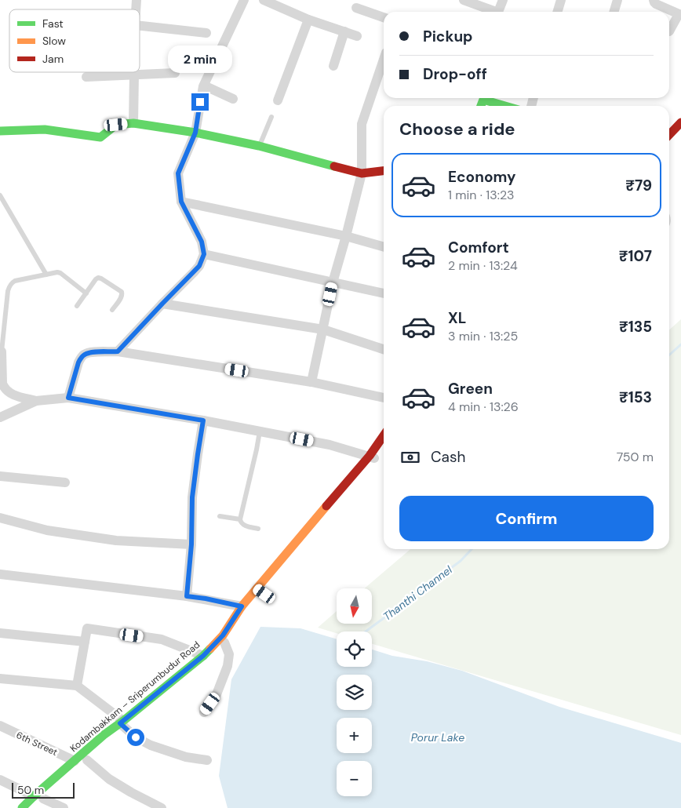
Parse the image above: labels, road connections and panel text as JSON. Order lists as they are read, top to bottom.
{
  "streets": {
    "main road": ["Kodambakkam – Sriperumbudur Road"],
    "street": ["6th Street"]
  },
  "crossings": [
    ["Kodambakkam – Sriperumbudur Road", "6th Street"]
  ],
  "water": ["Thanthi Channel", "Porur Lake"],
  "legend": ["Fast", "Slow", "Jam"],
  "scale_bar": "50 m",
  "north": "bottom",
  "page": {
    "banner": ["Pickup", "Drop-off"],
    "bubble": "2 min",
    "heading": "Choose a ride",
    "list": [
      {
        "name": "Economy",
        "note": "1 min · 13:23",
        "value": "₹79"
      },
      {
        "name": "Comfort",
        "note": "2 min · 13:24",
        "value": "₹107"
      },
      {
        "name": "XL",
        "note": "3 min · 13:25",
        "value": "₹135"
      },
      {
        "name": "Green",
        "note": "4 min · 13:26",
        "value": "₹153"
      }
    ],
    "pay": ["Cash", "750 m"],
    "buttons": "Confirm",
    "map_buttons": ["+", "−"],
    "scale": "50 m"
  }
}
